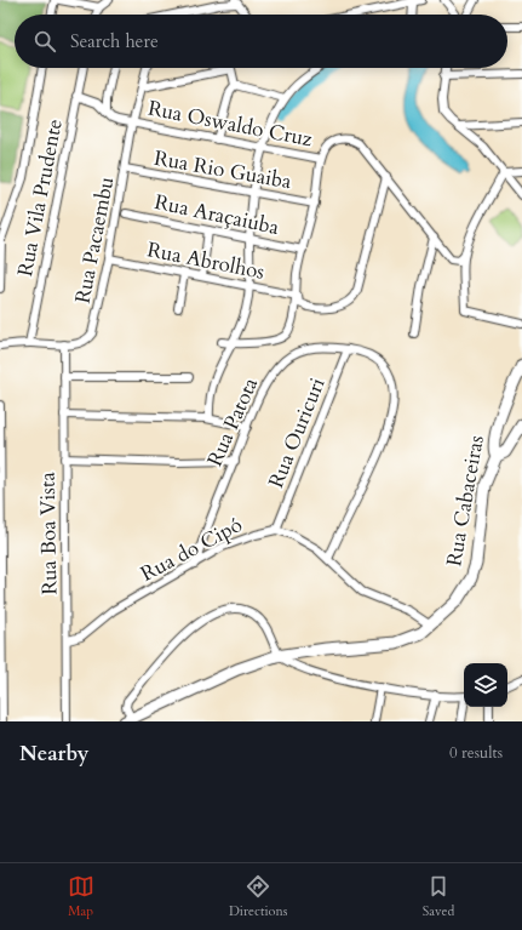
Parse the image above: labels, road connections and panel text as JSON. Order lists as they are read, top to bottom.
{
  "streets": {
    "main road": ["Rua Cabaceiras"],
    "street": [
      "Rua Oswaldo Cruz",
      "Rua Rio Guaiba",
      "Rua Vila Prudente",
      "Rua Araçaiuba",
      "Rua Pacaembu",
      "Rua Abrolhos",
      "Rua Patota",
      "Rua Ouricuri",
      "Rua Boa Vista",
      "Rua do Cipó"
    ]
  },
  "crossings": [
    ["Rua Oswaldo Cruz", "Rua Vila Prudente"],
    ["Rua Oswaldo Cruz", "Rua Pacaembu"],
    ["Rua Rio Guaiba", "Rua Pacaembu"],
    ["Rua Vila Prudente", "Rua Pacaembu"],
    ["Rua Pacaembu", "Rua Abrolhos"],
    ["Rua Pacaembu", "Rua Boa Vista"],
    ["Rua Patota", "Rua Ouricuri"],
    ["Rua Patota", "Rua do Cipó"],
    ["Rua Ouricuri", "Rua do Cipó"],
    ["Rua Cabaceiras", "Rua do Cipó"],
    ["Rua Boa Vista", "Rua do Cipó"]
  ],
  "page": {
    "search": "Search here",
    "heading": ["Nearby", "0 results"],
    "nav": ["Map", "Directions", "Saved"]
  }
}
